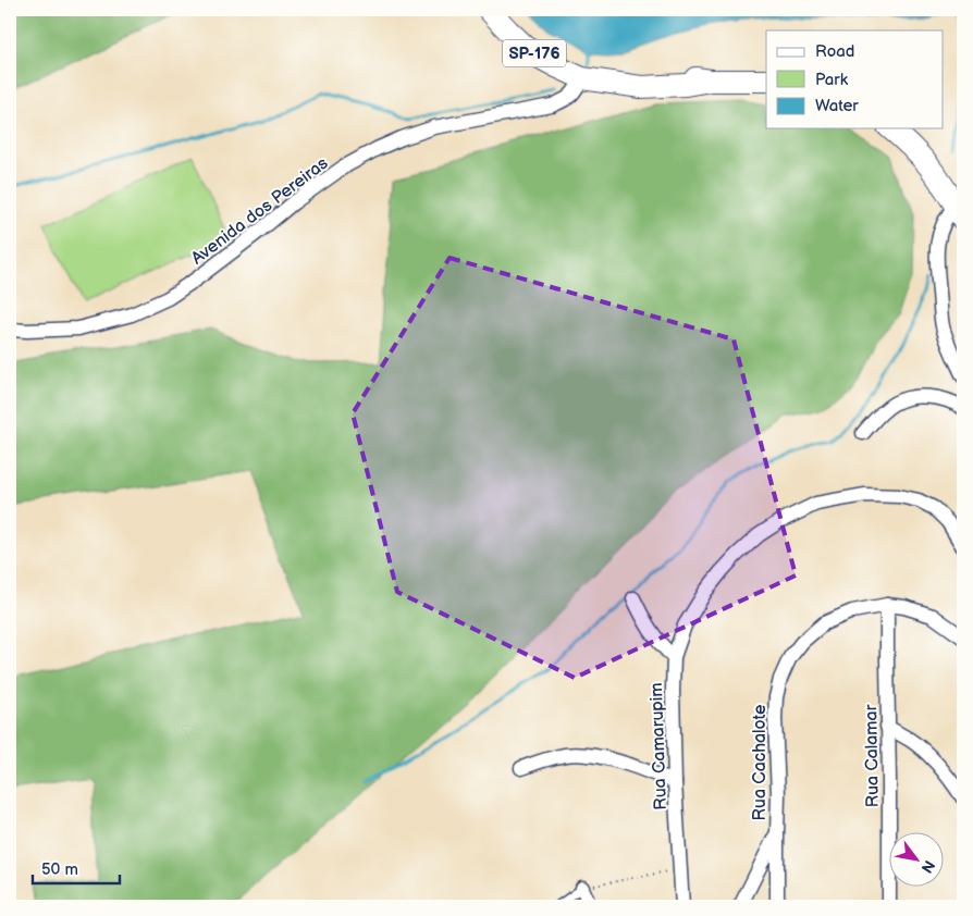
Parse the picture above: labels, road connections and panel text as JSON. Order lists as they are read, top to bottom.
{
  "streets": {
    "main road": ["SP-176"],
    "street": [
      "Avenida dos Pereiras",
      "Rua Camarupim",
      "Rua Calamar",
      "Rua Cachalote"
    ]
  },
  "crossings": [
    ["SP-176", "Avenida dos Pereiras"],
    ["Rua Calamar", "Rua Cachalote"]
  ],
  "legend": ["Road", "Park", "Water"],
  "scale_bar": "50 m",
  "north": "bottom right"
}
